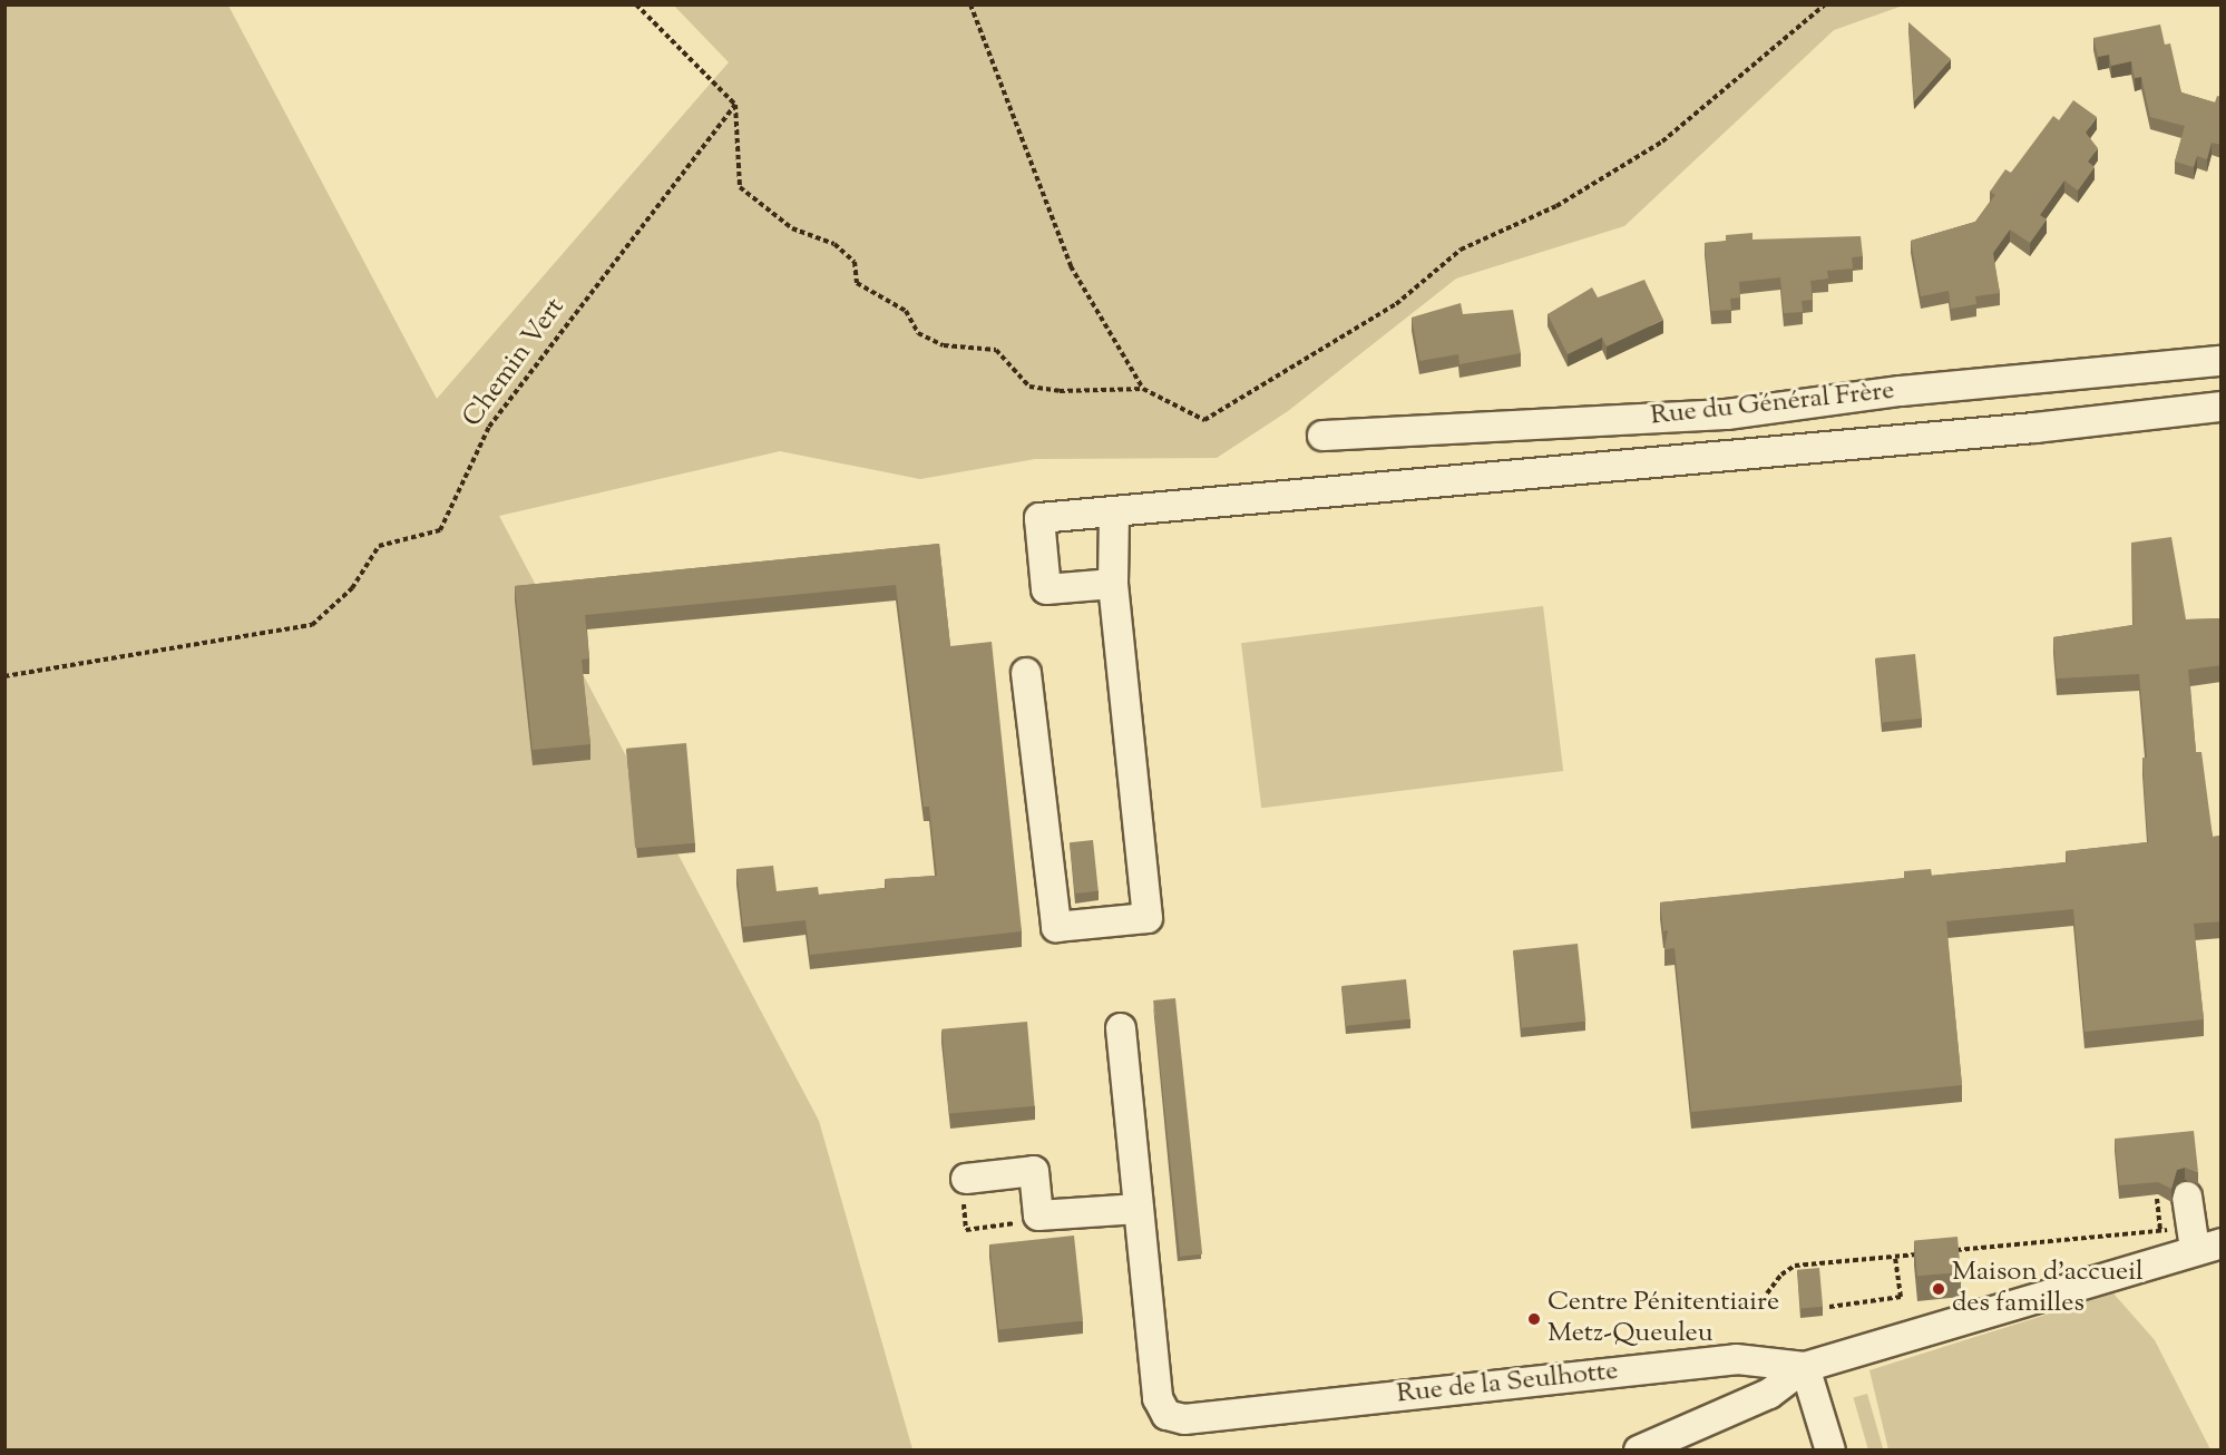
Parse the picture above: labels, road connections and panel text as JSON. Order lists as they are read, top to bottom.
{
  "streets": {
    "street": ["Rue du Général Frère", "Rue de la Seulhotte"],
    "path": ["Chemin Vert"]
  },
  "places": ["Maison d'accueil des familles", "Centre Pénitentiaire Metz-Queuleu"]
}
